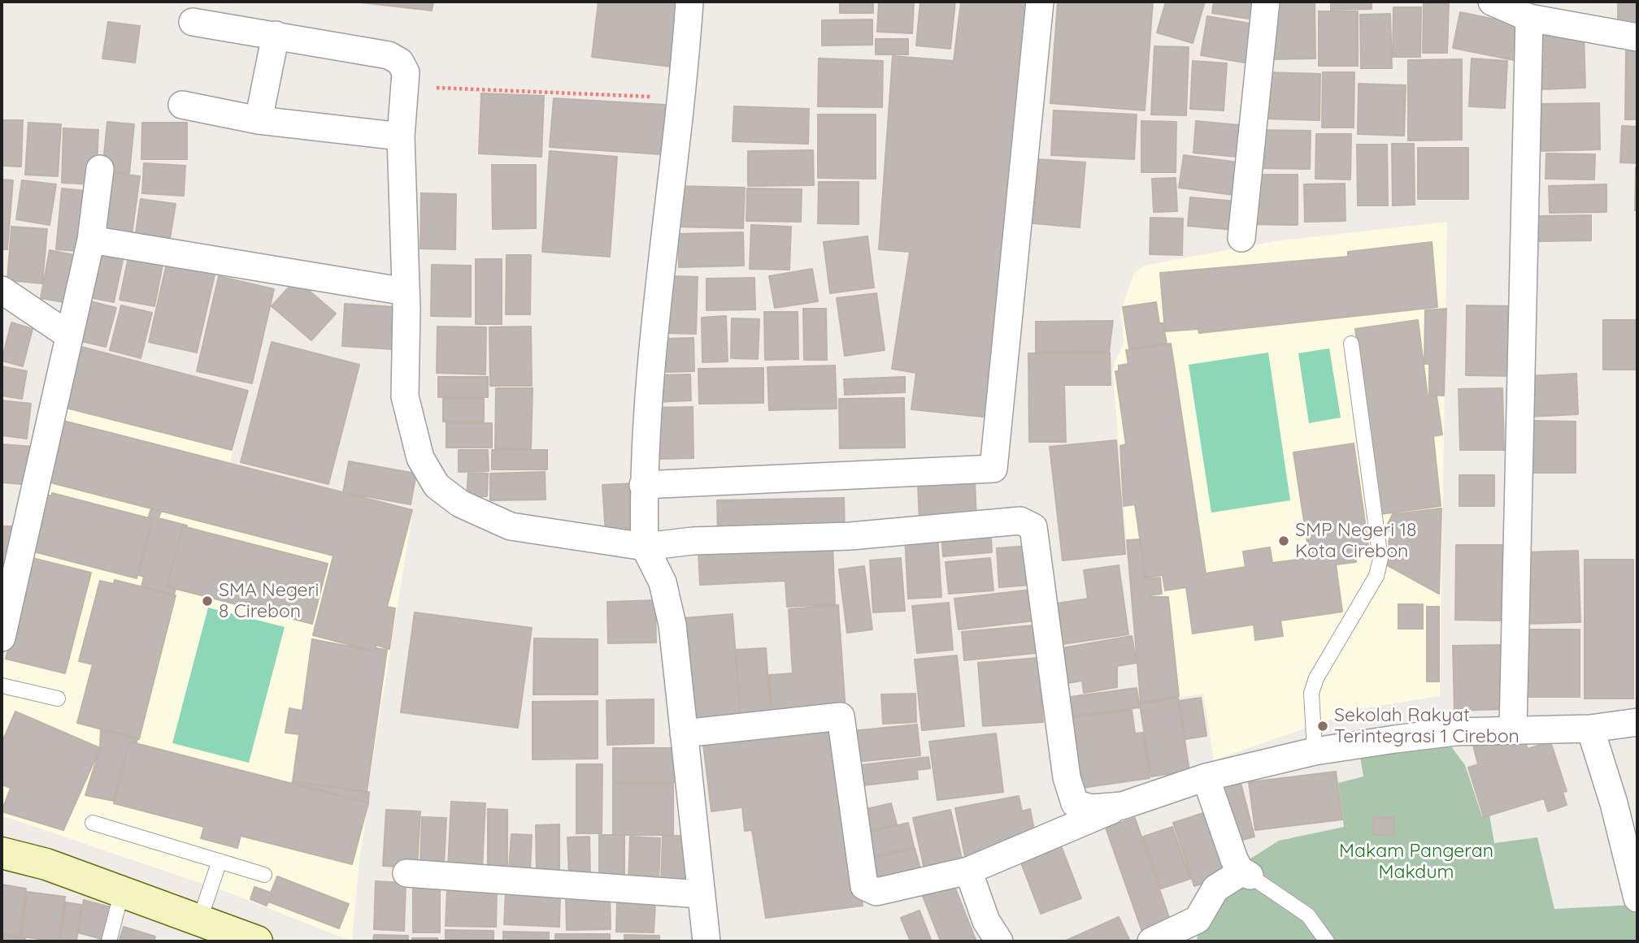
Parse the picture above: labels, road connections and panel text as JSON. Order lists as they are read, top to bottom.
{
  "parks": ["Makam Pangeran Makdum"],
  "places": ["SMP Negeri 18 Kota Cirebon", "SMA Negeri 8 Cirebon", "Sekolah Rakyat Terintegrasi 1 Cirebon"]
}
